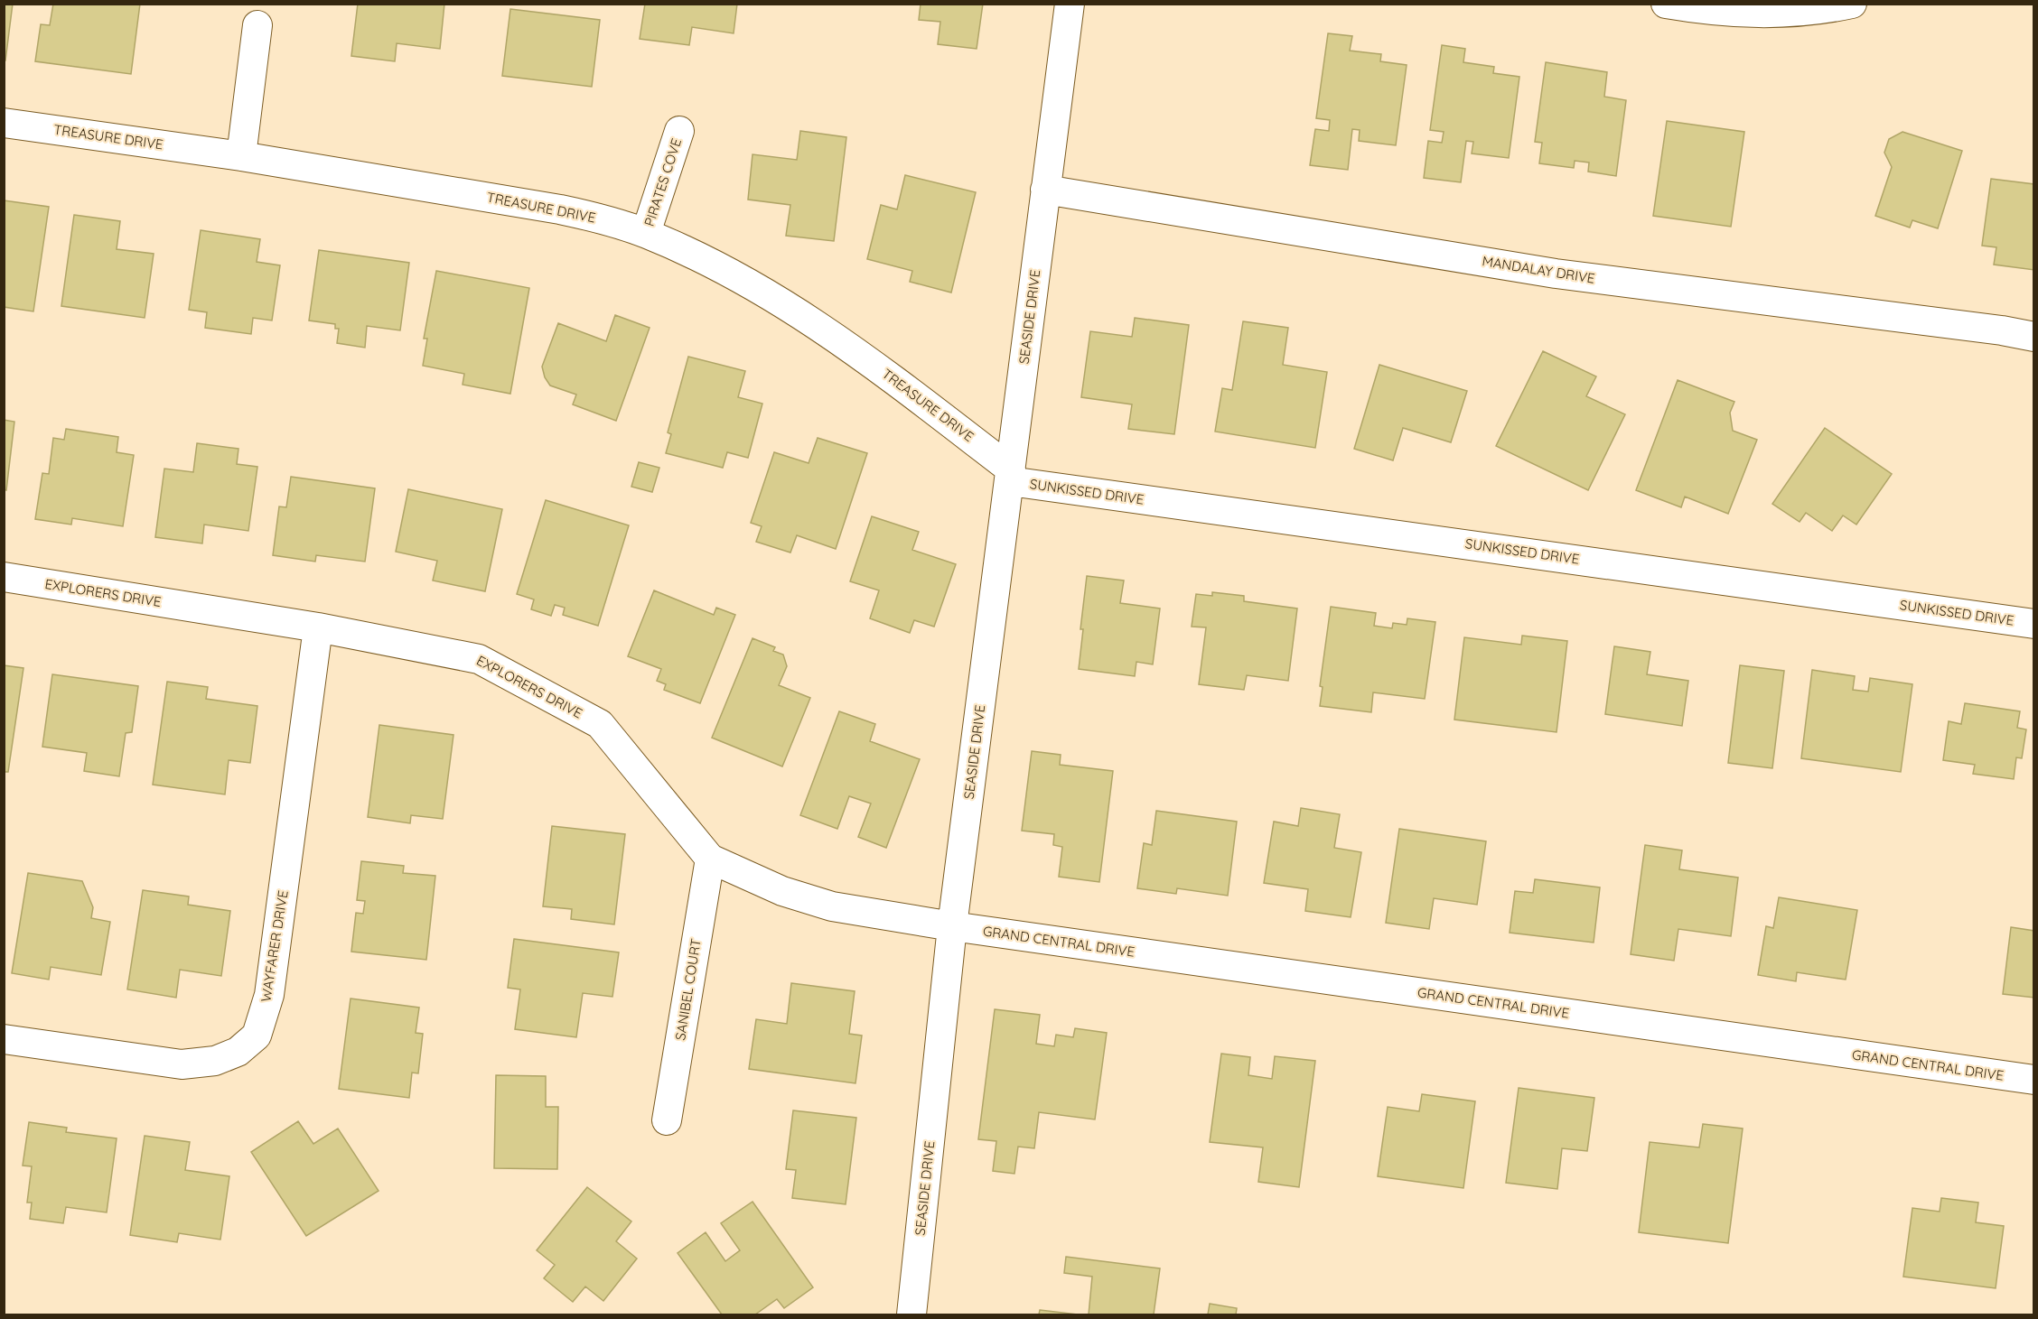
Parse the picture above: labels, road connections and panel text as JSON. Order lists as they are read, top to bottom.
{
  "streets": {
    "street": [
      "TREASURE DRIVE",
      "PIRATES COVE",
      "MANDALAY DRIVE",
      "SEASIDE DRIVE",
      "SUNKISSED DRIVE",
      "EXPLORERS DRIVE",
      "GRAND CENTRAL DRIVE",
      "WAYFARER DRIVE",
      "SANIBEL COURT"
    ]
  },
  "crossings": [
    ["TREASURE DRIVE", "PIRATES COVE"],
    ["TREASURE DRIVE", "SEASIDE DRIVE"],
    ["TREASURE DRIVE", "SUNKISSED DRIVE"],
    ["MANDALAY DRIVE", "SEASIDE DRIVE"],
    ["SEASIDE DRIVE", "SUNKISSED DRIVE"],
    ["SEASIDE DRIVE", "EXPLORERS DRIVE"],
    ["SEASIDE DRIVE", "GRAND CENTRAL DRIVE"],
    ["EXPLORERS DRIVE", "GRAND CENTRAL DRIVE"],
    ["EXPLORERS DRIVE", "WAYFARER DRIVE"],
    ["EXPLORERS DRIVE", "SANIBEL COURT"]
  ]
}
